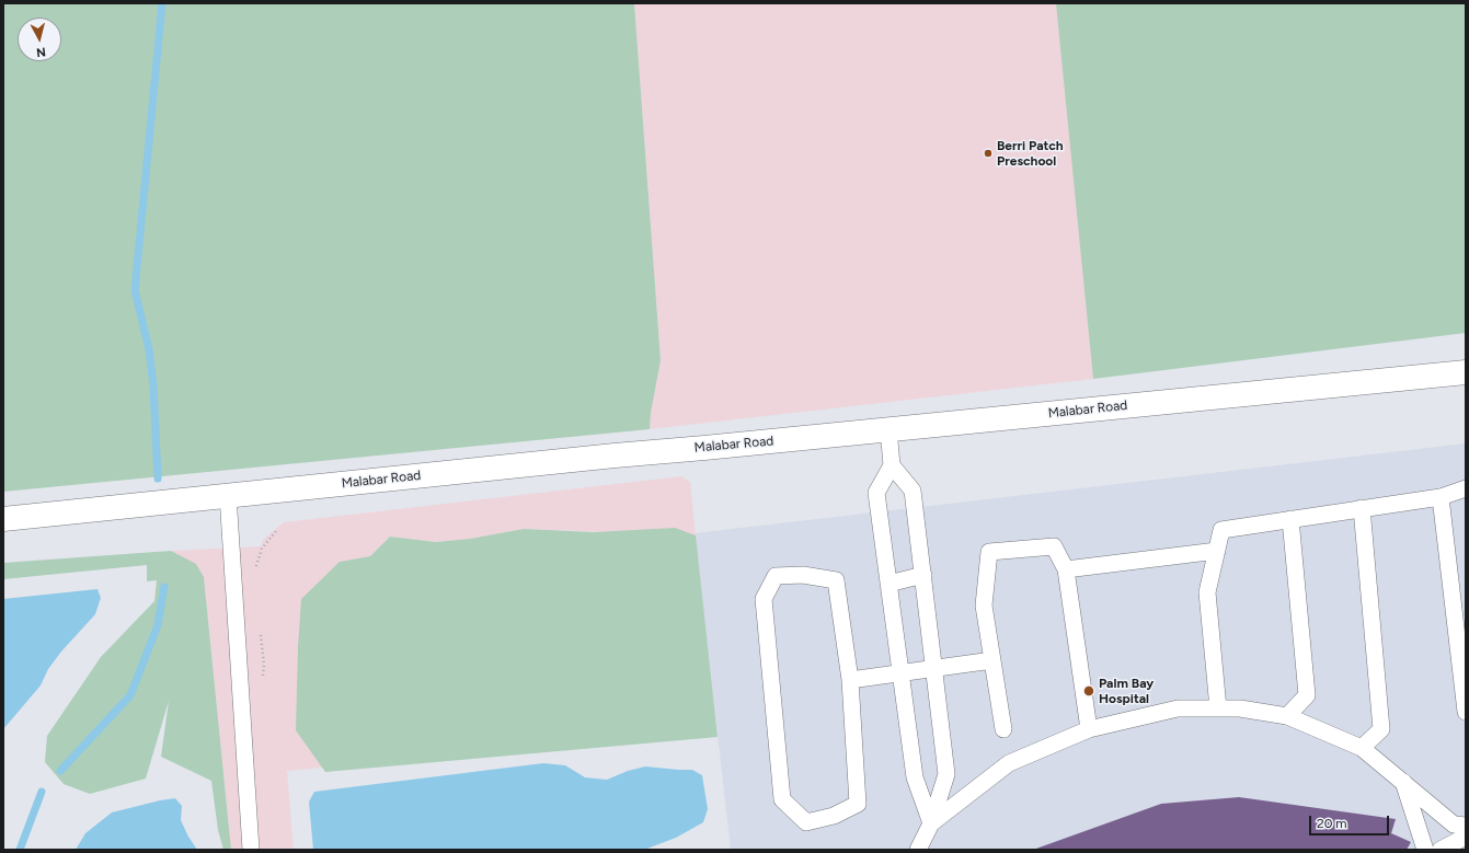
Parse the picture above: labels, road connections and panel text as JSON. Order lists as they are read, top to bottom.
{
  "streets": {
    "main road": ["Malabar Road"]
  },
  "places": ["Berri Patch Preschool", "Palm Bay Hospital"],
  "scale_bar": "20 m",
  "north": "bottom"
}
